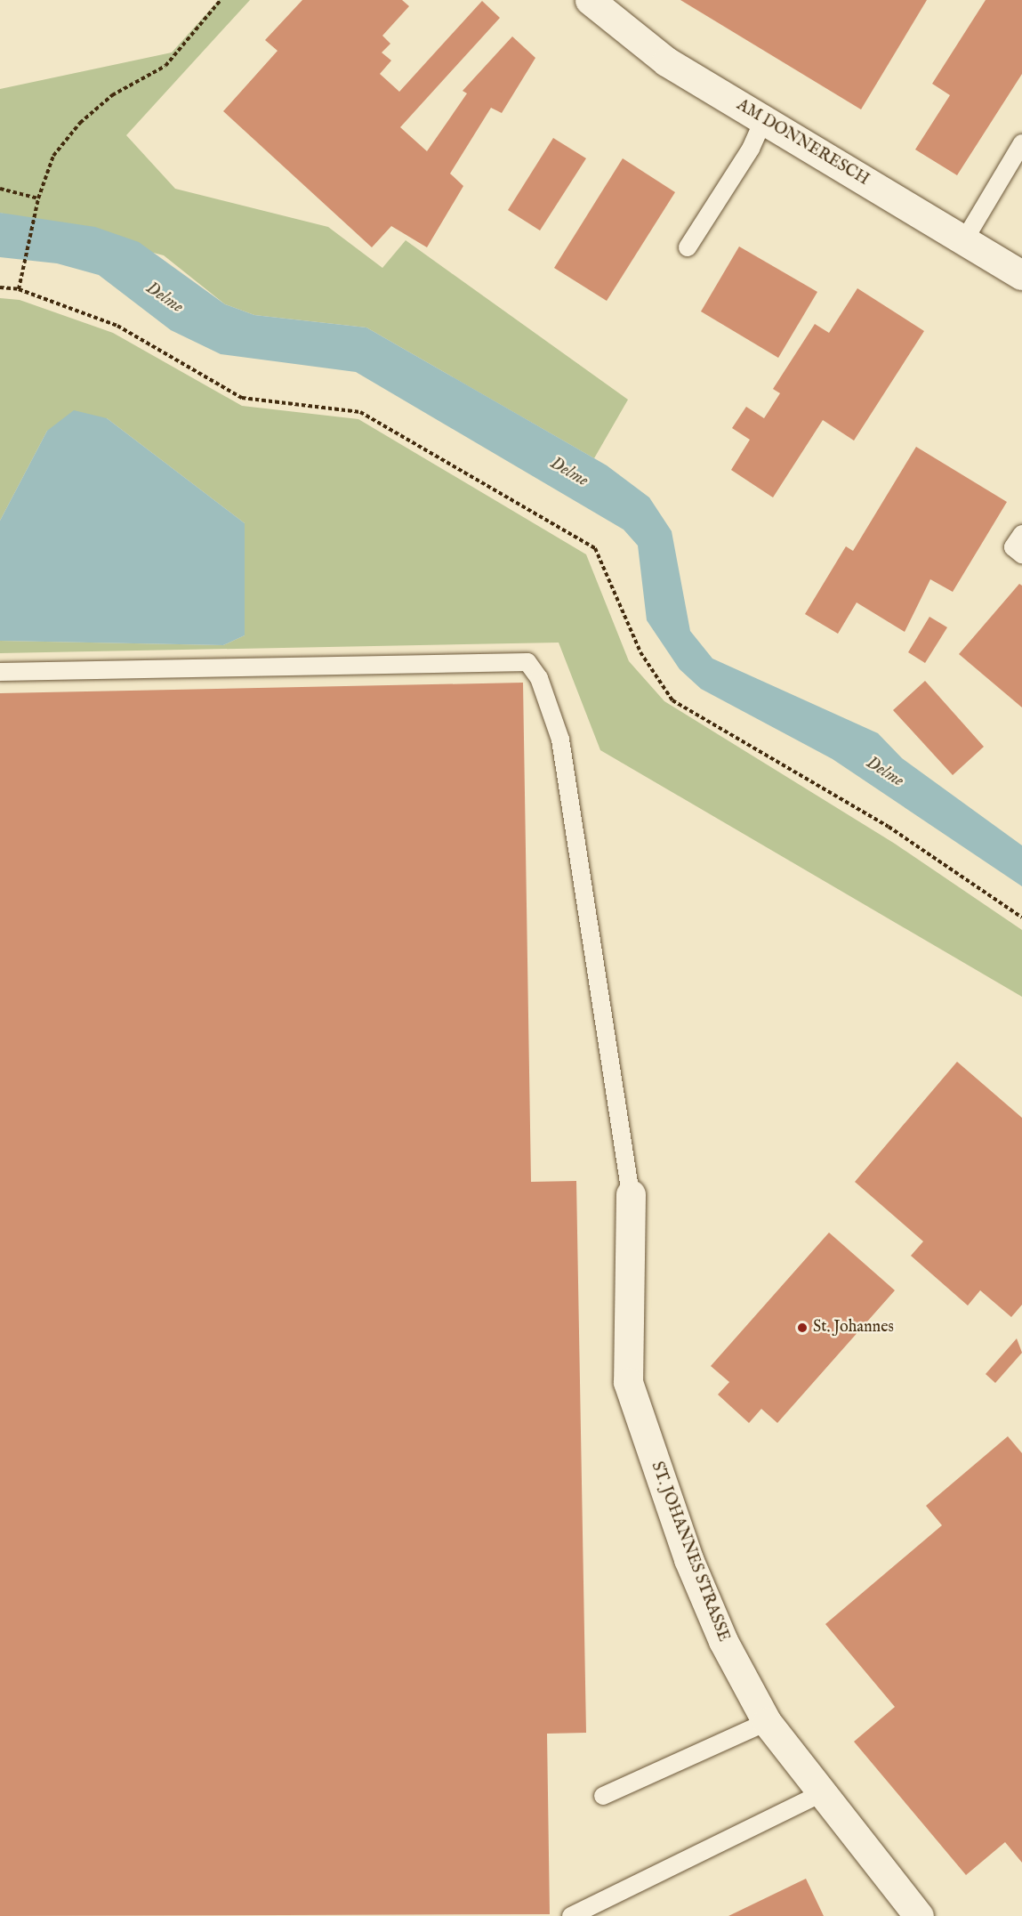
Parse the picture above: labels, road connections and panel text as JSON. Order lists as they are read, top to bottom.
{
  "streets": {
    "street": ["AM DONNERESCH", "ST. JOHANNES STRASSE"]
  },
  "water": ["Delme"],
  "places": ["St. Johannes"]
}
